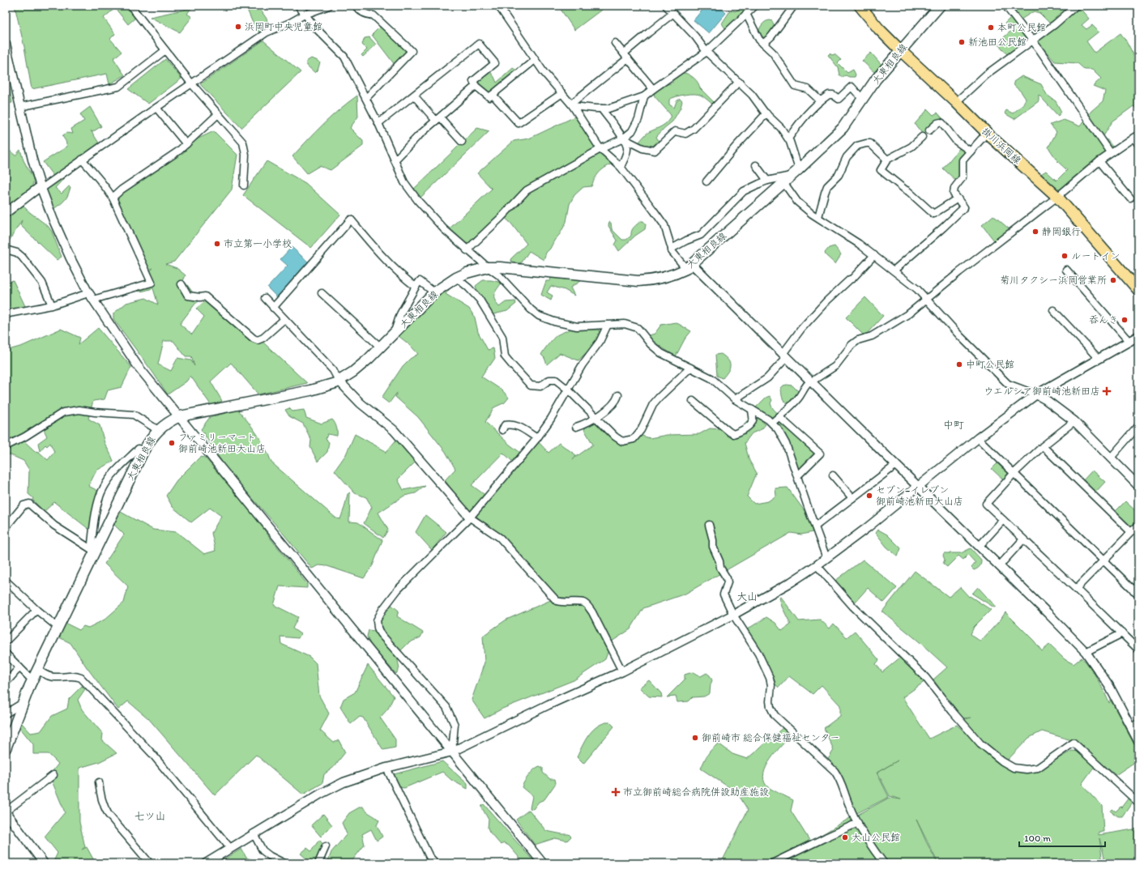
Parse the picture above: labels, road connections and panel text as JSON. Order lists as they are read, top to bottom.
{
  "streets": {
    "main road": ["大東相良線", "掛川浜岡線"]
  },
  "crossings": [
    ["大東相良線", "掛川浜岡線"]
  ],
  "districts": ["中町", "大山", "七ツ山"],
  "places": {
    "other": [
      "浜岡町中央児童館",
      "本町公民館",
      "新池田公民館",
      "静岡銀行",
      "市立第一小学校",
      "ルートイン",
      "菊川タクシー浜岡営業所",
      "呑んき",
      "中町公民館",
      "ファミリーマート 御前崎池新田大山店",
      "セブン‐イレブン 御前崎池新田大山店",
      "御前崎市 総合保健福祉センター",
      "大山公民館"
    ],
    "health": ["ウエルシア御前崎池新田店", "市立御前崎総合病院併設助産施設"]
  },
  "scale_bar": "100 m"
}
